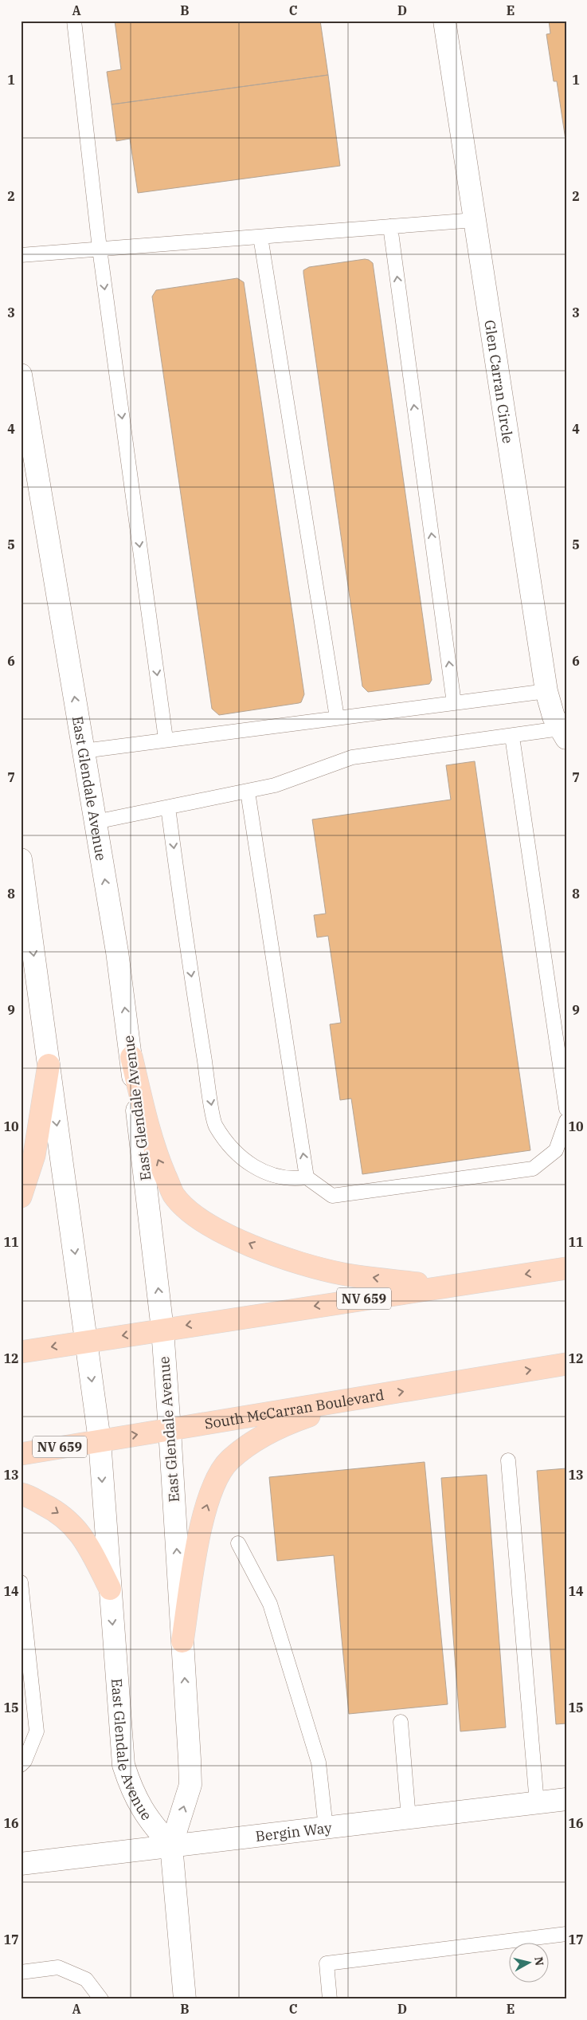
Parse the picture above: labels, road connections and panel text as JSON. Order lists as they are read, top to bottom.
{
  "streets": {
    "main road": ["NV 659", "South McCarran Boulevard"],
    "street": ["Glen Carran Circle", "East Glendale Avenue", "Bergin Way"]
  },
  "crossings": [
    ["East Glendale Avenue", "NV 659"],
    ["East Glendale Avenue", "South McCarran Boulevard"],
    ["East Glendale Avenue", "Bergin Way"]
  ],
  "north": "right",
  "grid": {
    "columns": [
      "A",
      "B",
      "C",
      "D",
      "E"
    ],
    "rows": [
      "1",
      "2",
      "3",
      "4",
      "5",
      "6",
      "7",
      "8",
      "9",
      "10",
      "11",
      "12",
      "13",
      "14",
      "15",
      "16",
      "17"
    ]
  }
}
